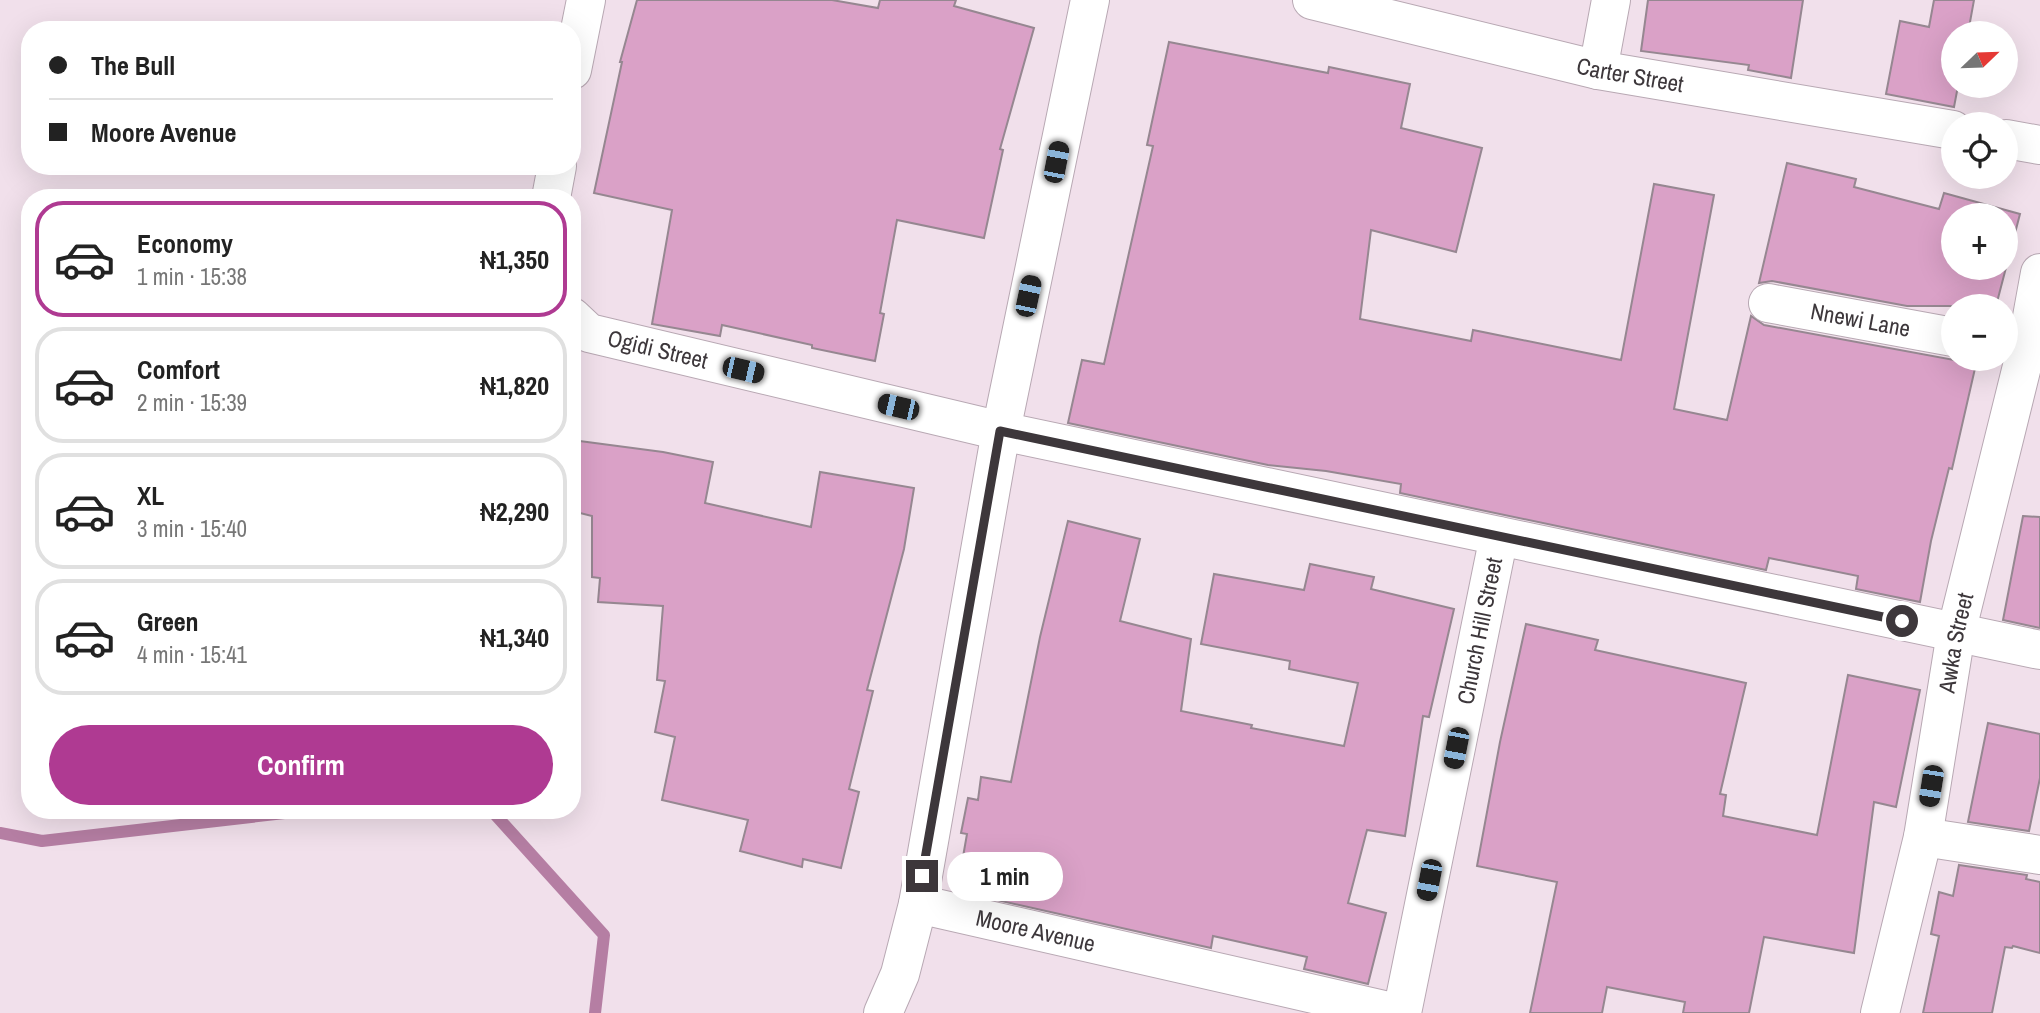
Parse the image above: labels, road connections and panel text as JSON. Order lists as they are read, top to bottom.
{
  "streets": {
    "street": [
      "Carter Street",
      "Nnewi Lane",
      "Ogidi Street",
      "Church Hill Street",
      "Awka Street",
      "Moore Avenue"
    ]
  },
  "crossings": [
    ["Ogidi Street", "Church Hill Street"],
    ["Ogidi Street", "Awka Street"]
  ],
  "north": "top right",
  "page": {
    "map_buttons": ["+", "−"],
    "banner": ["The Bull", "Moore Avenue"],
    "list": [
      {
        "name": "Economy",
        "note": "1 min · 15:38",
        "value": "₦1,350"
      },
      {
        "name": "Comfort",
        "note": "2 min · 15:39",
        "value": "₦1,820"
      },
      {
        "name": "XL",
        "note": "3 min · 15:40",
        "value": "₦2,290"
      },
      {
        "name": "Green",
        "note": "4 min · 15:41",
        "value": "₦1,340"
      }
    ],
    "buttons": "Confirm",
    "bubble": "1 min"
  }
}
